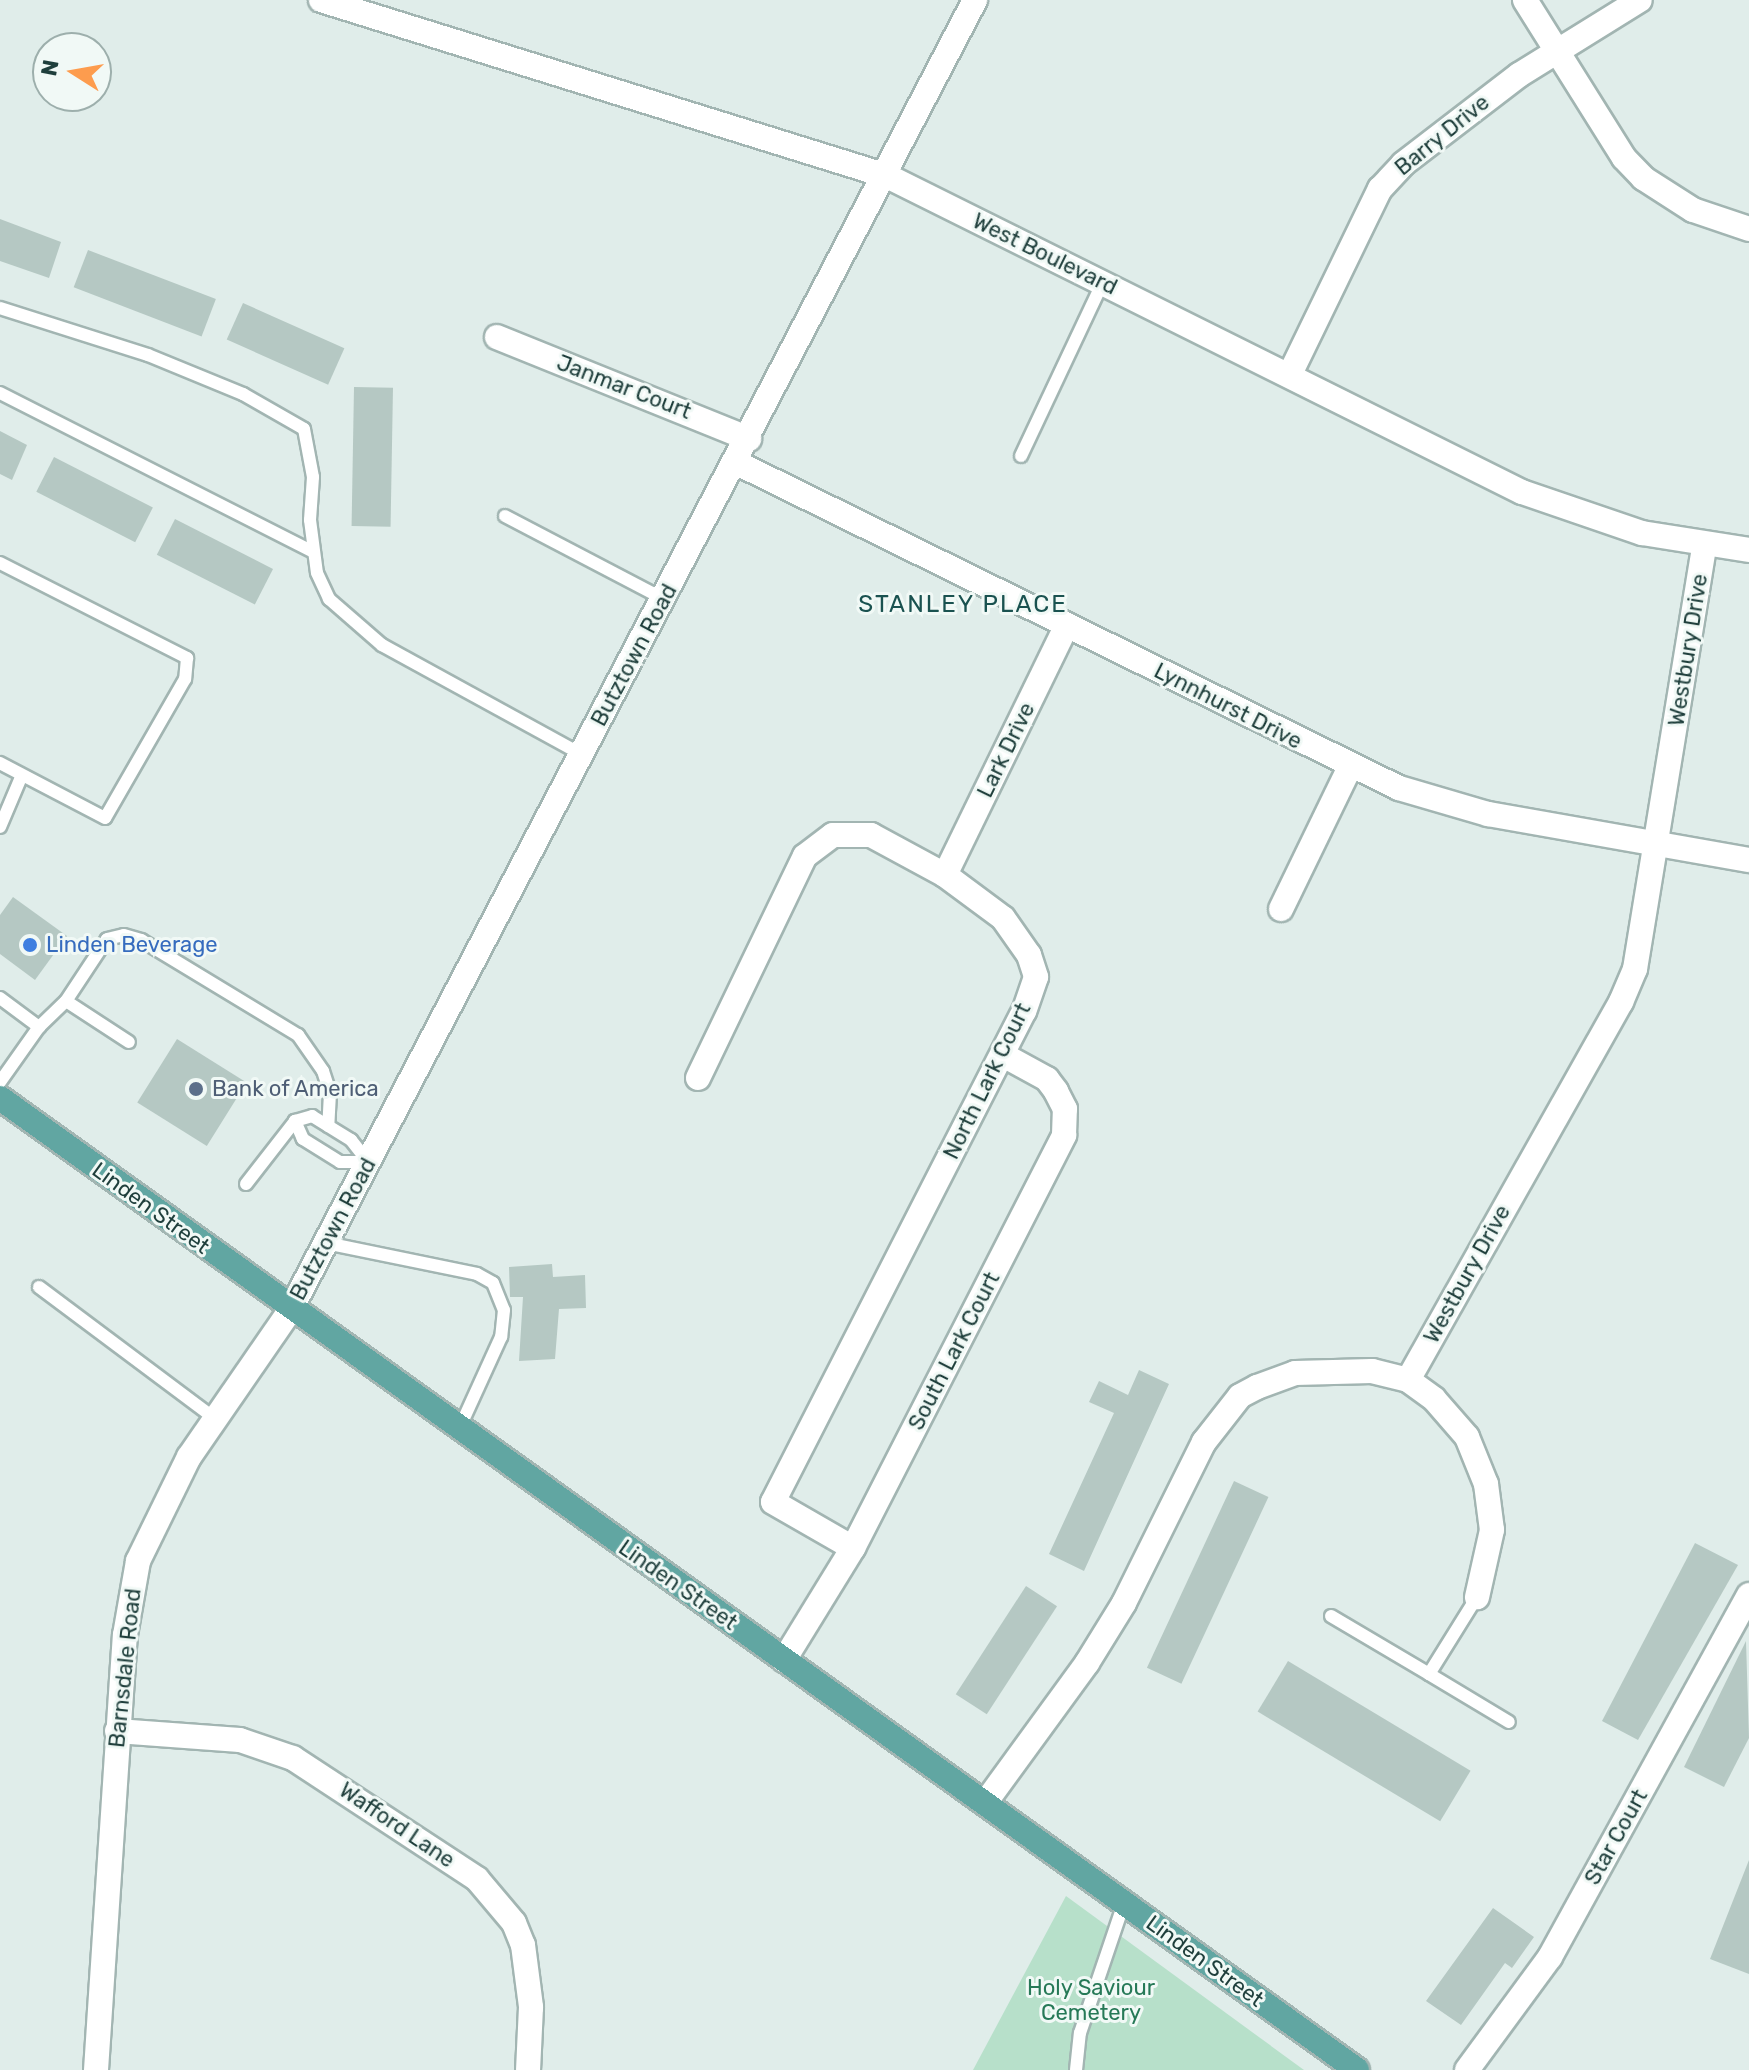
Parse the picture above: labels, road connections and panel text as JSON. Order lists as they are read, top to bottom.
{
  "streets": {
    "main road": ["Linden Street"],
    "street": [
      "Barry Drive",
      "West Boulevard",
      "Janmar Court",
      "Westbury Drive",
      "Butztown Road",
      "Lynnhurst Drive",
      "Lark Drive",
      "North Lark Court",
      "South Lark Court",
      "Barnsdale Road",
      "Wafford Lane",
      "Star Court"
    ]
  },
  "crossings": [
    ["Barry Drive", "West Boulevard"],
    ["West Boulevard", "Westbury Drive"],
    ["West Boulevard", "Butztown Road"],
    ["Janmar Court", "Butztown Road"],
    ["Westbury Drive", "Lynnhurst Drive"],
    ["Butztown Road", "Lynnhurst Drive"],
    ["Butztown Road", "Linden Street"],
    ["Butztown Road", "Barnsdale Road"],
    ["Lynnhurst Drive", "Lark Drive"],
    ["Lark Drive", "North Lark Court"],
    ["North Lark Court", "South Lark Court"],
    ["Linden Street", "South Lark Court"],
    ["Linden Street", "Barnsdale Road"],
    ["Barnsdale Road", "Wafford Lane"]
  ],
  "districts": ["STANLEY PLACE"],
  "parks": ["Holy Saviour Cemetery"],
  "places": ["Linden Beverage", "Bank of America"],
  "north": "left"
}
